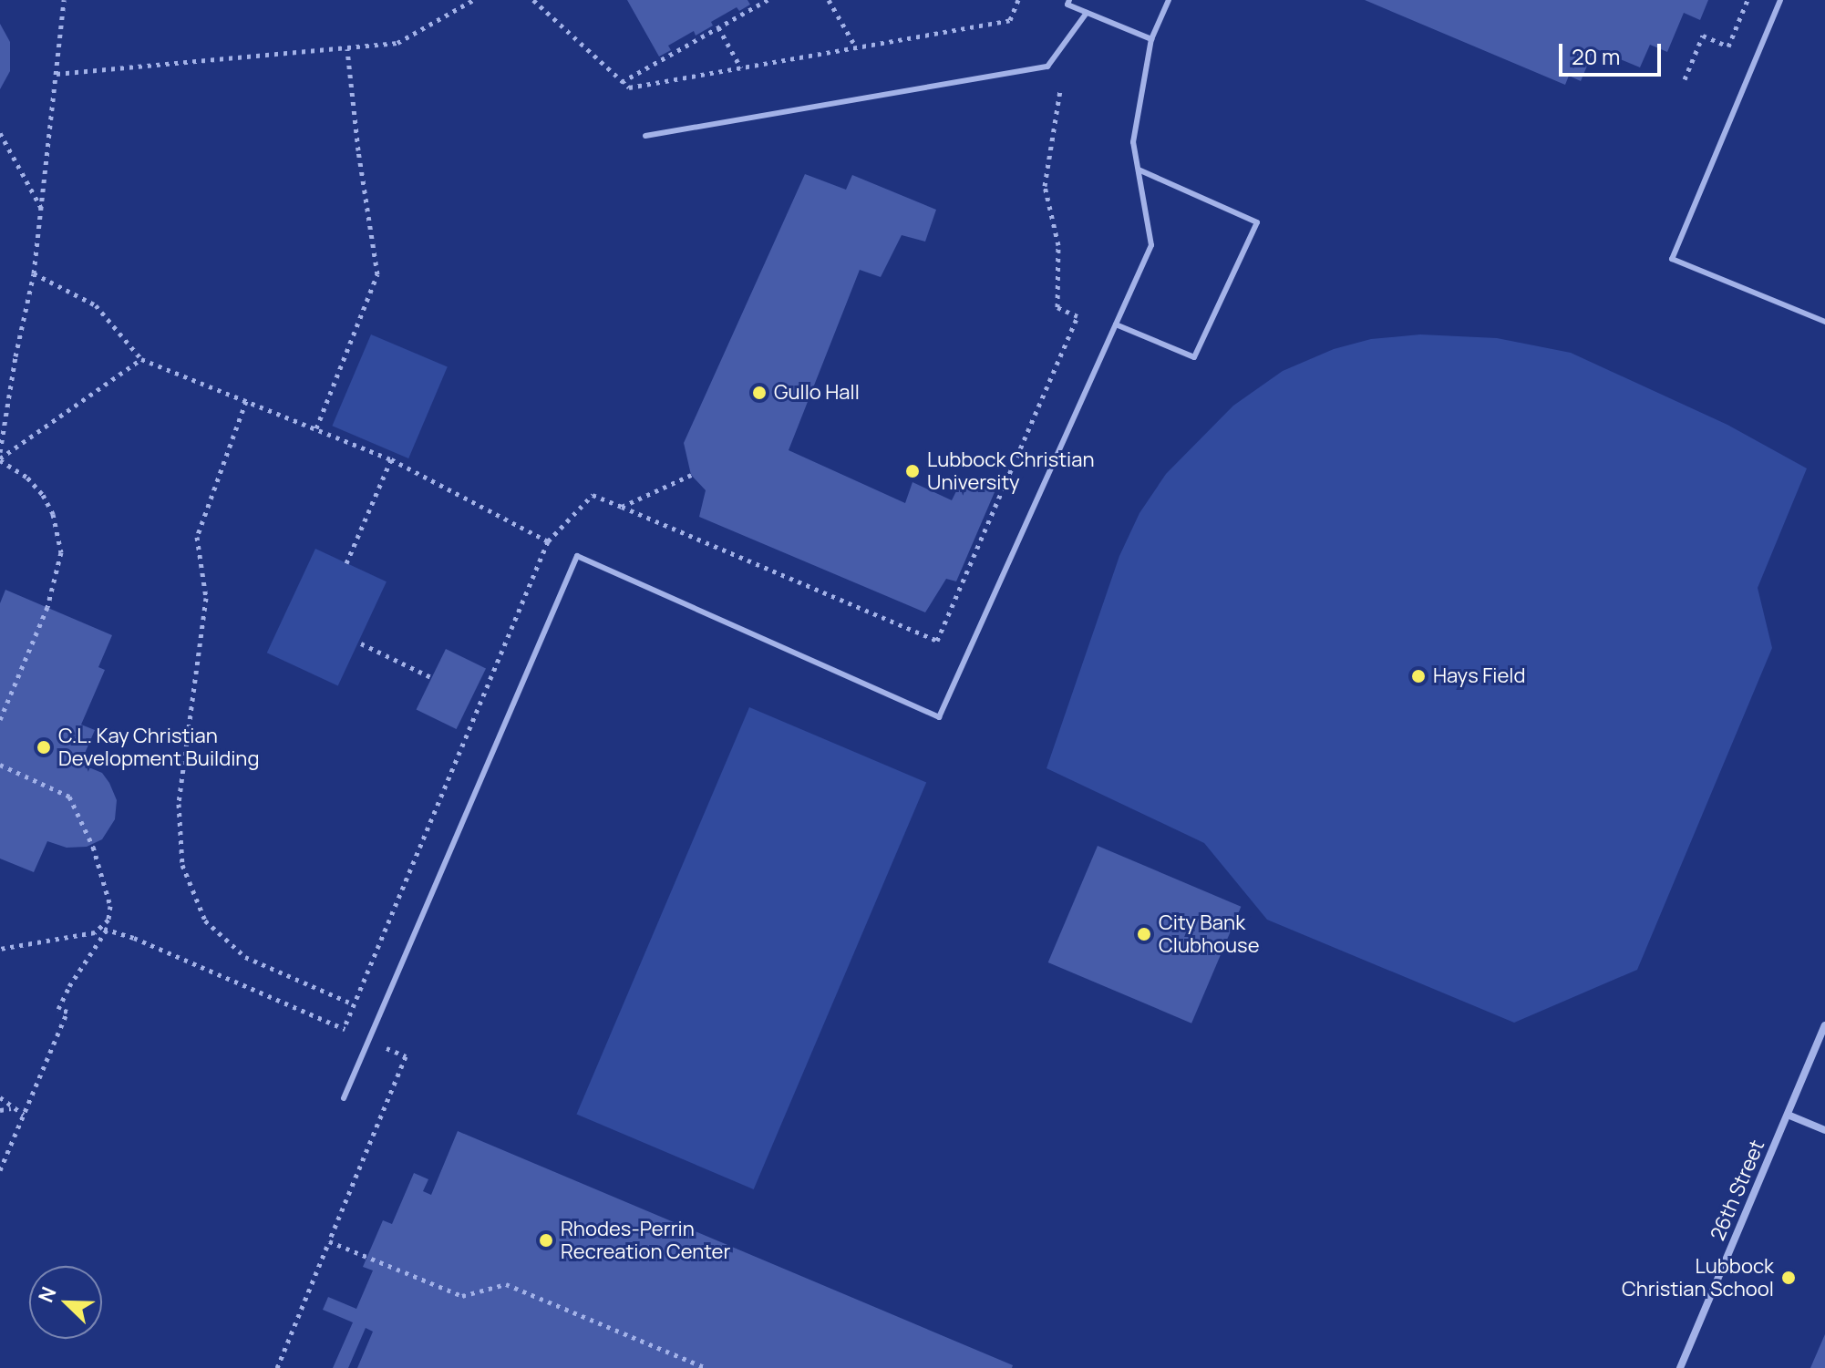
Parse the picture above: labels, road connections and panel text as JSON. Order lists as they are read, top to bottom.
{
  "streets": {
    "street": ["26th Street"]
  },
  "places": [
    "Gullo Hall",
    "Lubbock Christian University",
    "Hays Field",
    "C.L. Kay Christian Development Building",
    "City Bank Clubhouse",
    "Rhodes-Perrin Recreation Center",
    "Lubbock Christian School"
  ],
  "scale_bar": "20 m",
  "north": "top left"
}
